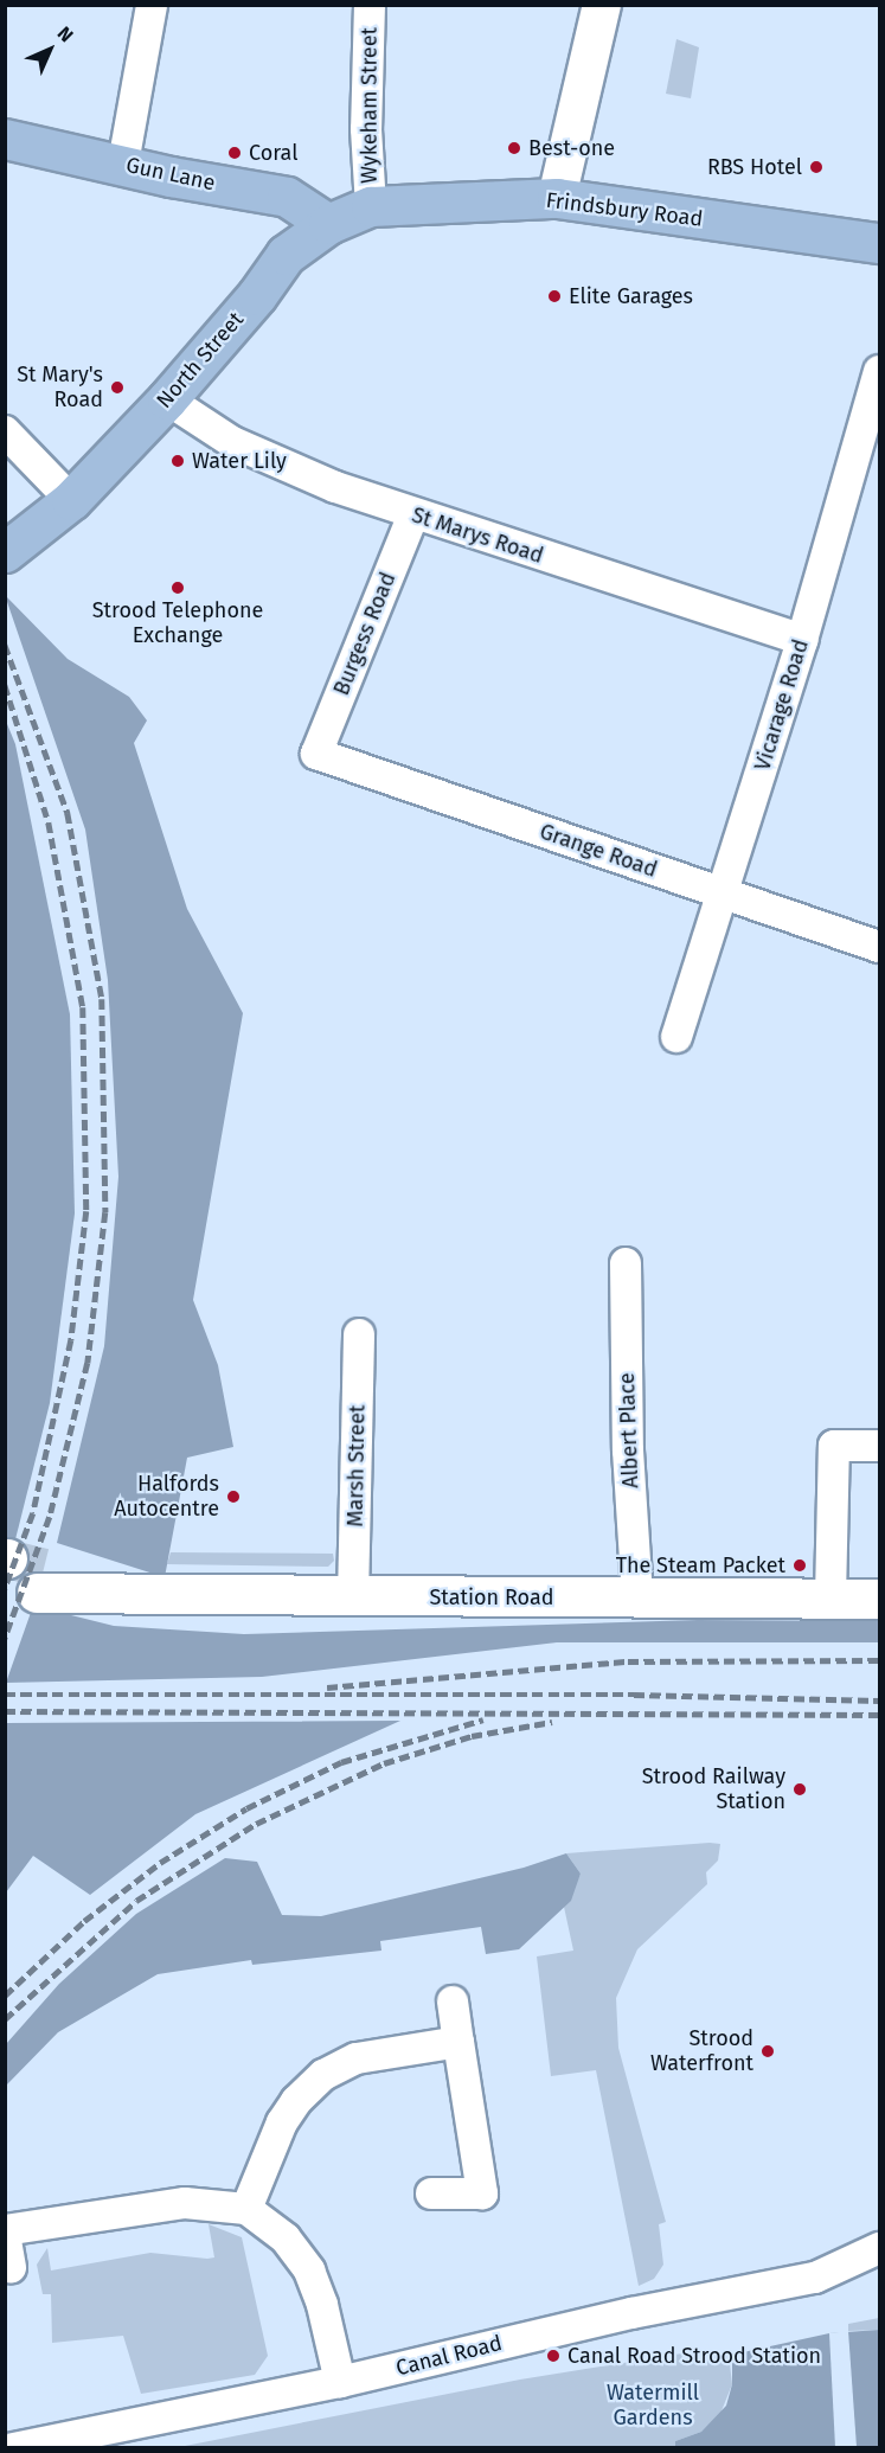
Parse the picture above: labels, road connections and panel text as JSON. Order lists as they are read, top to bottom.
{
  "streets": {
    "main road": [
      "Gun Lane",
      "Frindsbury Road",
      "North Street",
      "Station Road"
    ],
    "street": [
      "Wykeham Street",
      "St Marys Road",
      "Burgess Road",
      "Vicarage Road",
      "Grange Road",
      "Albert Place",
      "Marsh Street",
      "Canal Road"
    ]
  },
  "crossings": [
    ["Wykeham Street", "Frindsbury Road"],
    ["Gun Lane", "Frindsbury Road"],
    ["Gun Lane", "North Street"],
    ["Frindsbury Road", "North Street"],
    ["North Street", "St Marys Road"],
    ["St Marys Road", "Burgess Road"],
    ["St Marys Road", "Vicarage Road"],
    ["Burgess Road", "Grange Road"],
    ["Vicarage Road", "Grange Road"],
    ["Albert Place", "Station Road"],
    ["Marsh Street", "Station Road"]
  ],
  "parks": ["Watermill Gardens"],
  "places": [
    "Best-one",
    "Coral",
    "RBS Hotel",
    "Elite Garages",
    "St Mary's Road",
    "Water Lily",
    "Strood Telephone Exchange",
    "Halfords Autocentre",
    "The Steam Packet",
    "Strood Railway Station",
    "Strood Waterfront",
    "Canal Road Strood Station"
  ],
  "north": "top right"
}
